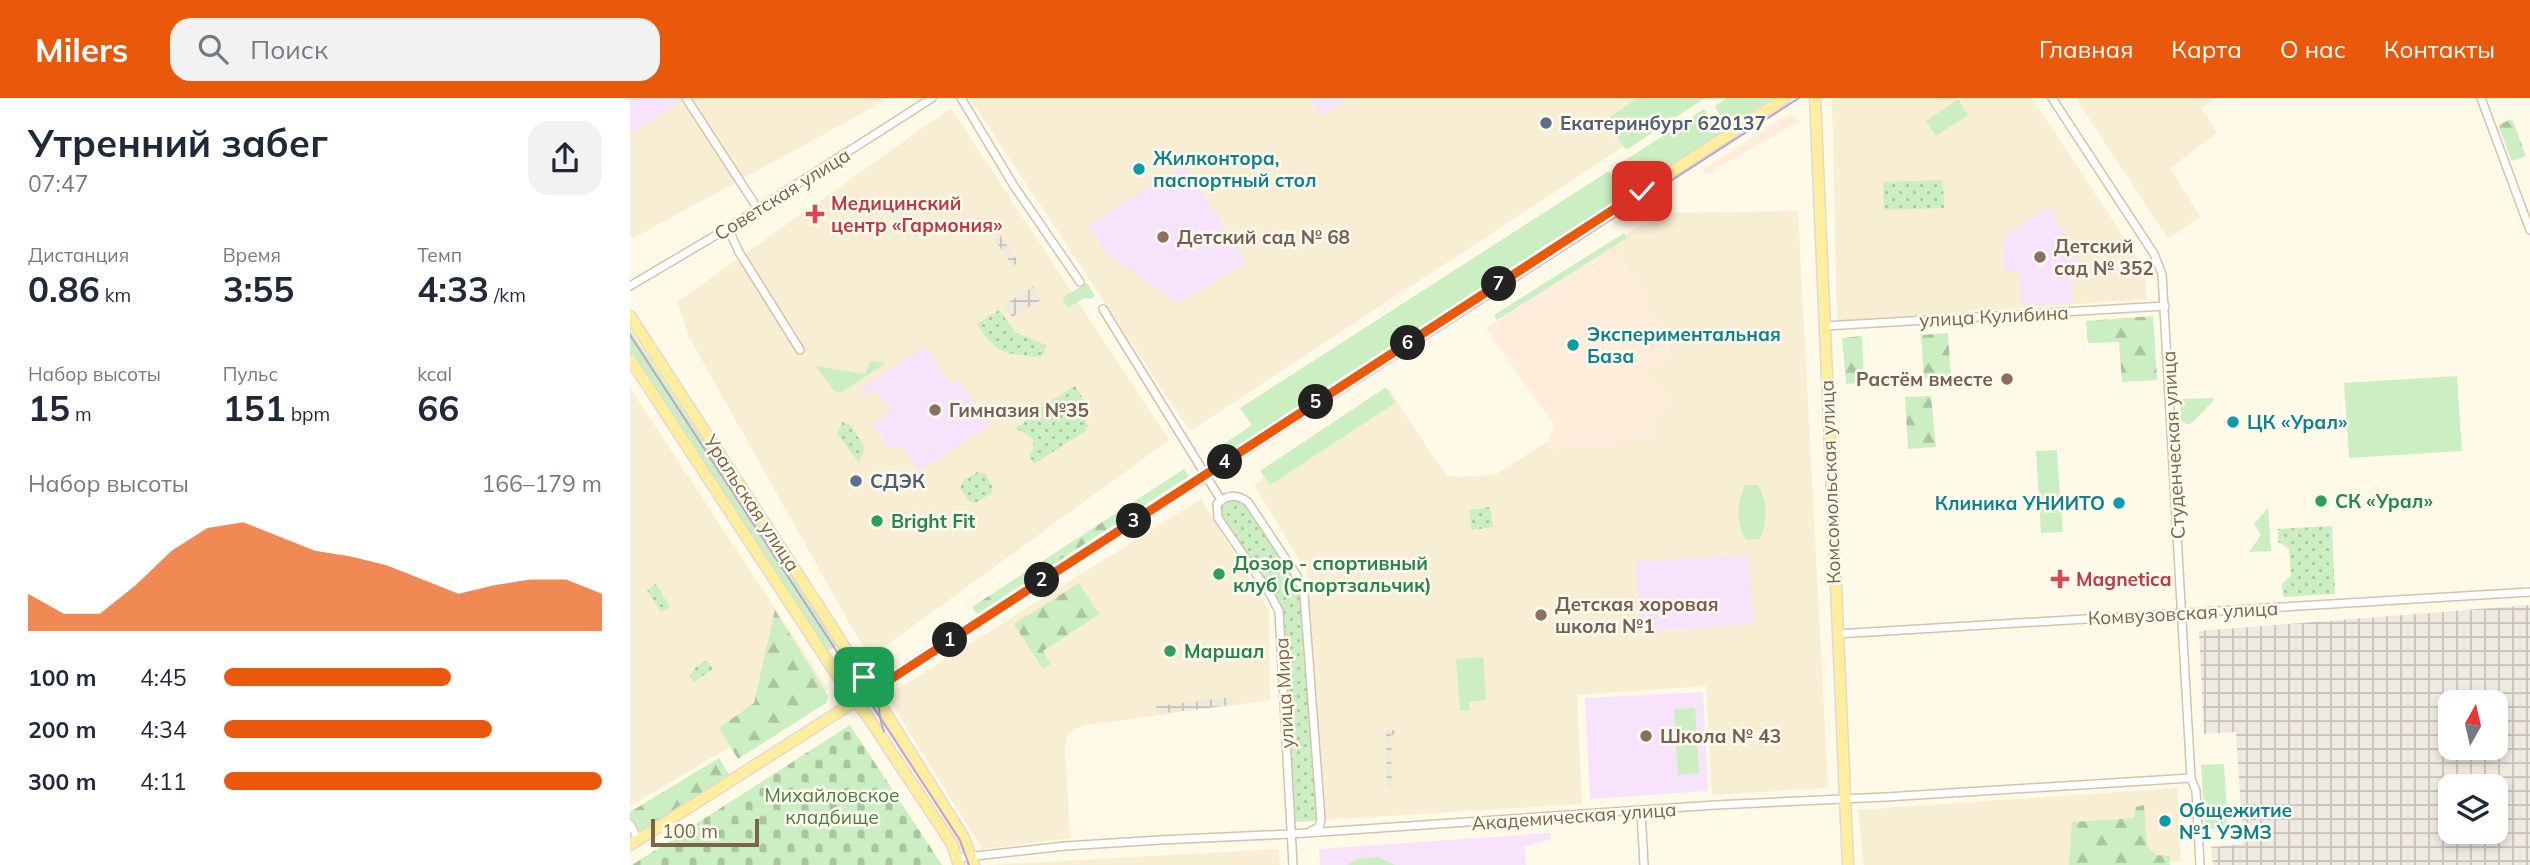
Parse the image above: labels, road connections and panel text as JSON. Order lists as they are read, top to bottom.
{
  "streets": {
    "main road": ["Комсомольская улица", "Уральская улица"],
    "street": [
      "Советская улица",
      "улица Кулибина",
      "Студенческая улица",
      "Комвузовская улица",
      "улица Мира",
      "Академическая улица"
    ]
  },
  "crossings": [
    ["улица Кулибина", "Студенческая улица"],
    ["улица Кулибина", "Комсомольская улица"],
    ["Студенческая улица", "Комвузовская улица"],
    ["Студенческая улица", "Академическая улица"],
    ["Комсомольская улица", "Комвузовская улица"],
    ["Комсомольская улица", "Академическая улица"],
    ["Уральская улица", "Академическая улица"],
    ["улица Мира", "Академическая улица"]
  ],
  "parks": ["Михайловское кладбище"],
  "places": {
    "other": [
      "Екатеринбург 620137",
      "Жилконтора, паспортный стол",
      "Детский сад № 68",
      "Детский сад № 352",
      "Экспериментальная База",
      "Растём вместе",
      "Гимназия №35",
      "ЦК «Урал»",
      "СДЭК",
      "СК «Урал»",
      "Клиника УНИИТО",
      "Bright Fit",
      "Дозор - спортивный клуб (Спортзальчик)",
      "Детская хоровая школа №1",
      "Маршал",
      "Школа № 43",
      "Общежитие №1 УЭМЗ"
    ],
    "health": ["Медицинский центр «Гармония»", "Magnetica"]
  },
  "scale_bar": "100 m",
  "north": "top",
  "page": {
    "header": "Milers",
    "search": "Поиск",
    "nav": [
      "Главная",
      "Карта",
      "О нас",
      "Контакты"
    ],
    "heading": ["Утренний забег", "07:47"],
    "stats": [
      ["Дистанция", "0.86 km"],
      ["Время", "3:55"],
      ["Темп", "4:33 /km"],
      ["Набор высоты", "15 m"],
      ["Пульс", "151 bpm"],
      ["kcal", "66"]
    ],
    "pins": [
      "7",
      "6",
      "5",
      "4",
      "3",
      "2",
      "1"
    ],
    "chart": ["Набор высоты", "166–179 m"],
    "list": [
      {
        "name": "100 m",
        "note": "4:45"
      },
      {
        "name": "200 m",
        "note": "4:34"
      },
      {
        "name": "300 m",
        "note": "4:11"
      }
    ],
    "scale": "100 m"
  }
}
